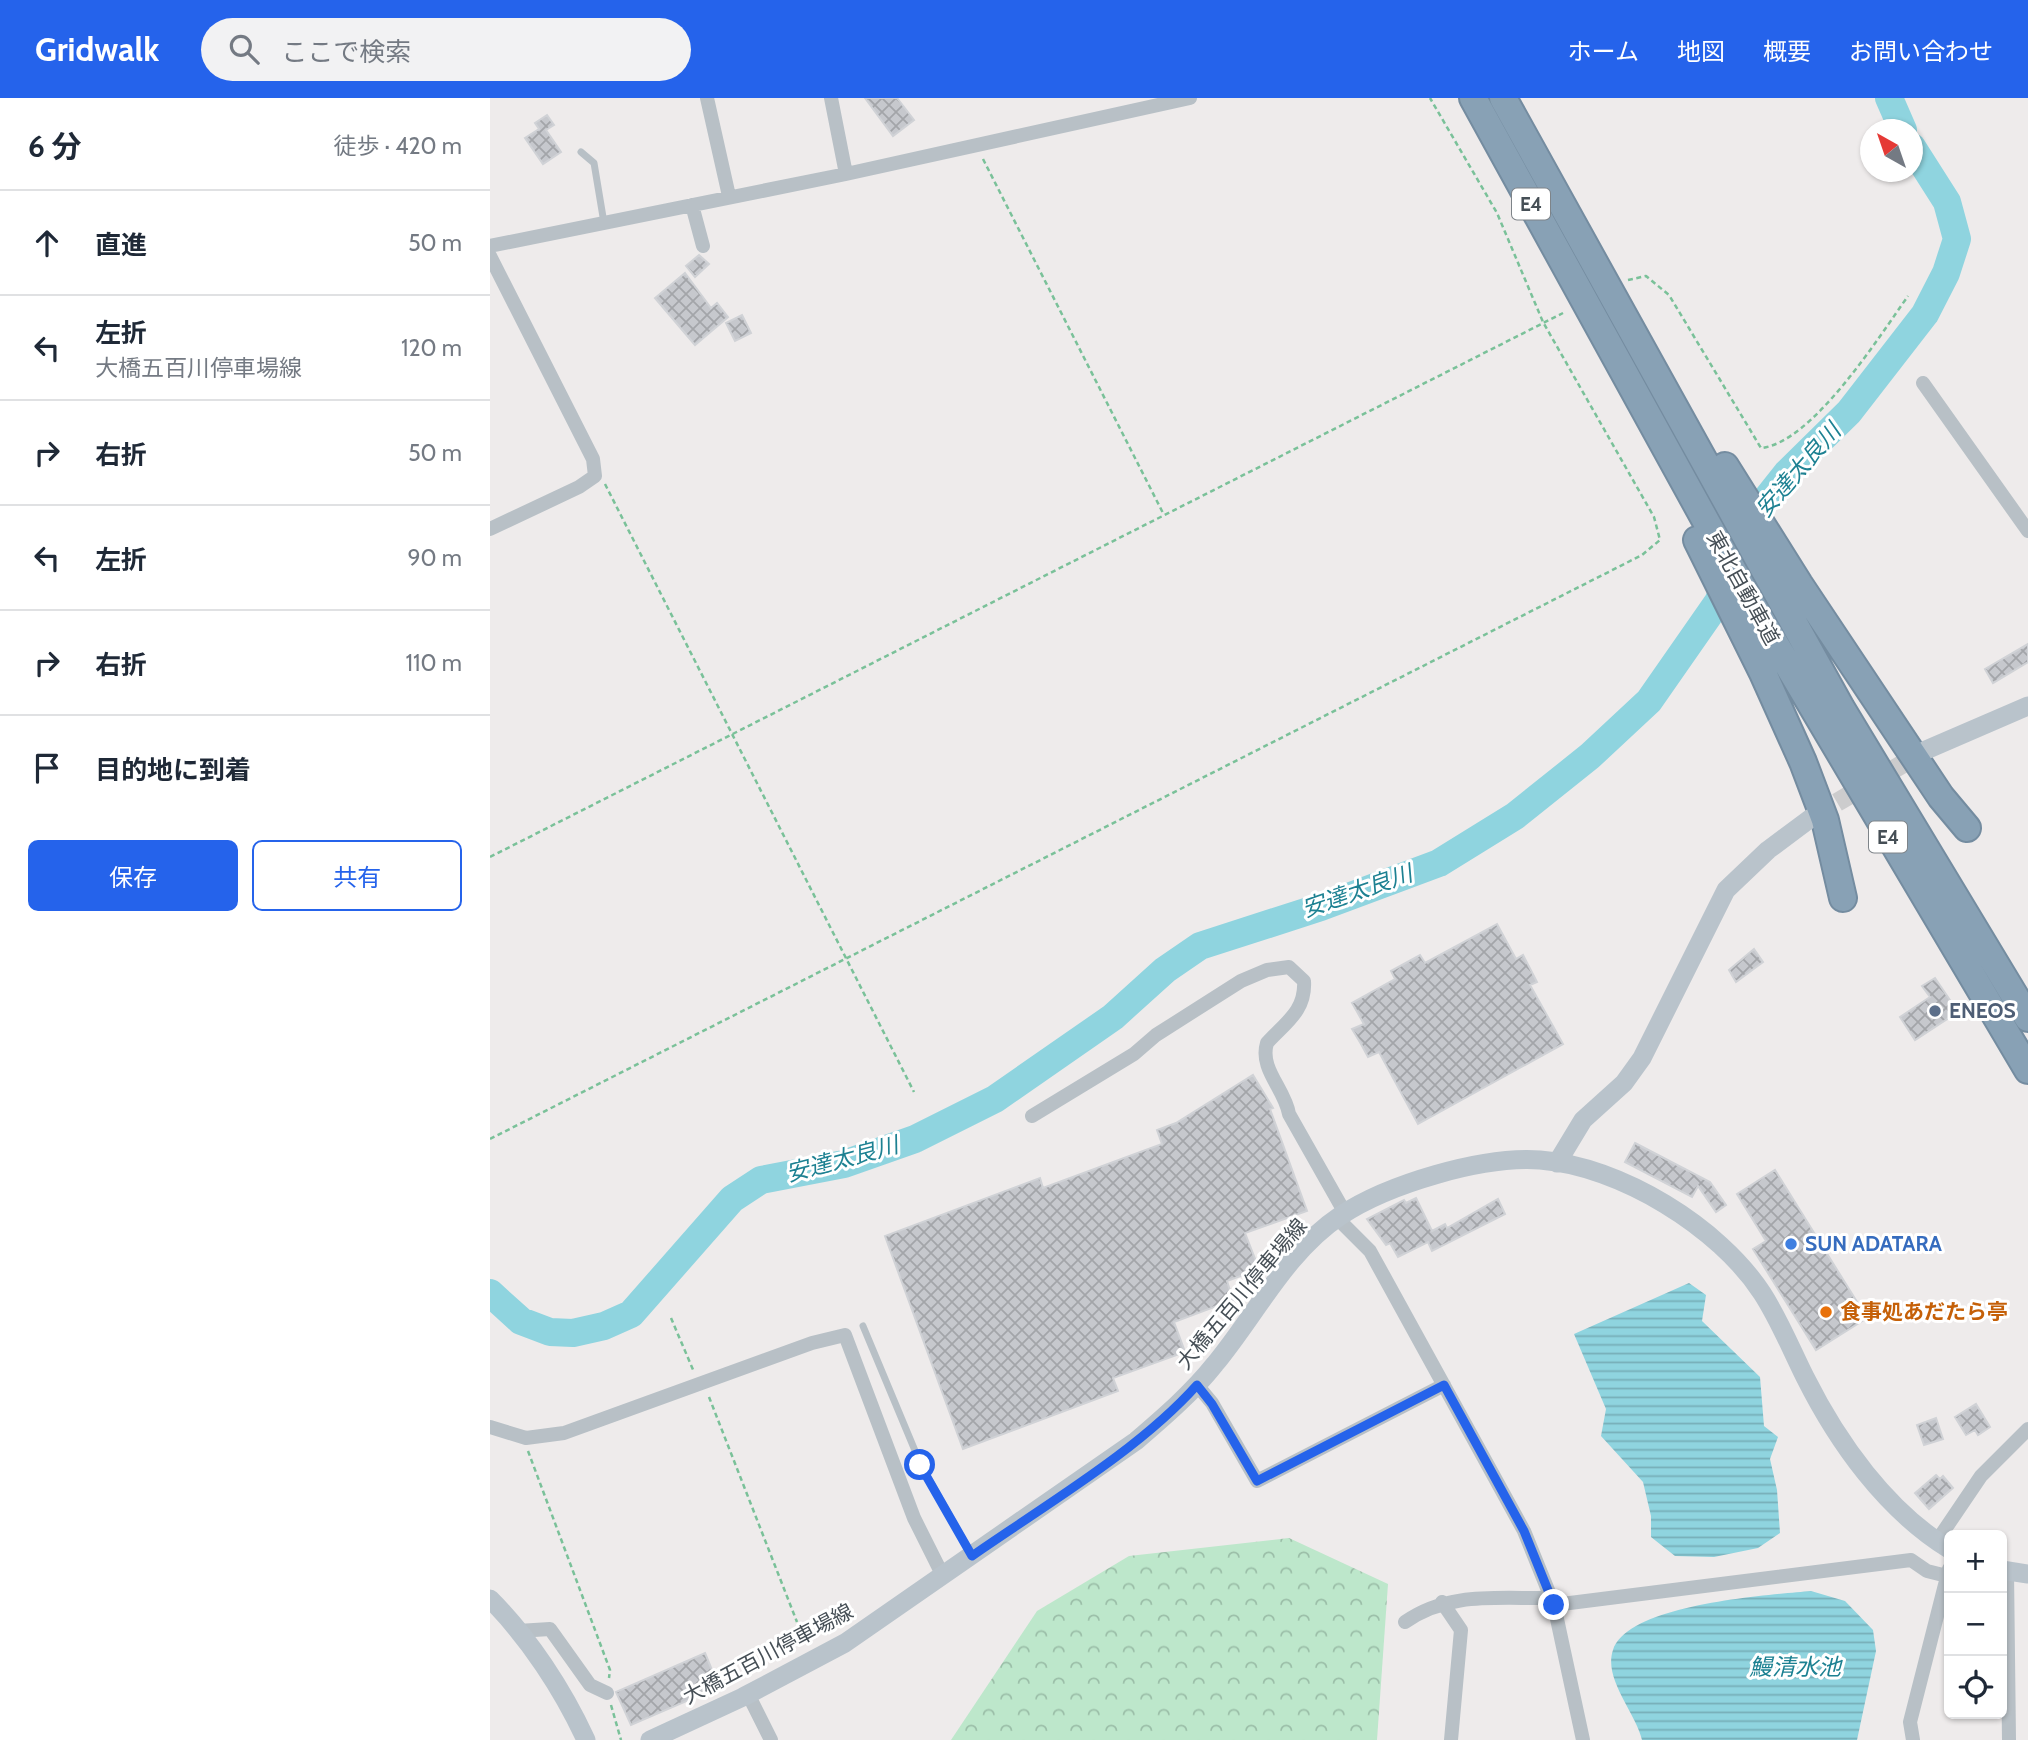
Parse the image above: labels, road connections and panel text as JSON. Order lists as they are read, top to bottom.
{
  "streets": {
    "highway": ["E4", "東北自動車道"],
    "main road": ["大橋五百川停車場線"]
  },
  "water": ["安達太良川", "鰻清水池"],
  "places": ["ENEOS", "SUN ADATARA", "食事処あだたら亭"],
  "north": "top left",
  "page": {
    "header": "Gridwalk",
    "search": "ここで検索",
    "nav": [
      "ホーム",
      "地図",
      "概要",
      "お問い合わせ"
    ],
    "heading": ["6 分", "徒歩 · 420 m"],
    "list": [
      ["直進", "50 m"],
      ["左折", "大橋五百川停車場線", "120 m"],
      ["右折", "50 m"],
      ["左折", "90 m"],
      ["右折", "110 m"],
      "目的地に到着"
    ],
    "buttons": ["保存", "共有"],
    "map_buttons": ["+", "−"]
  }
}
